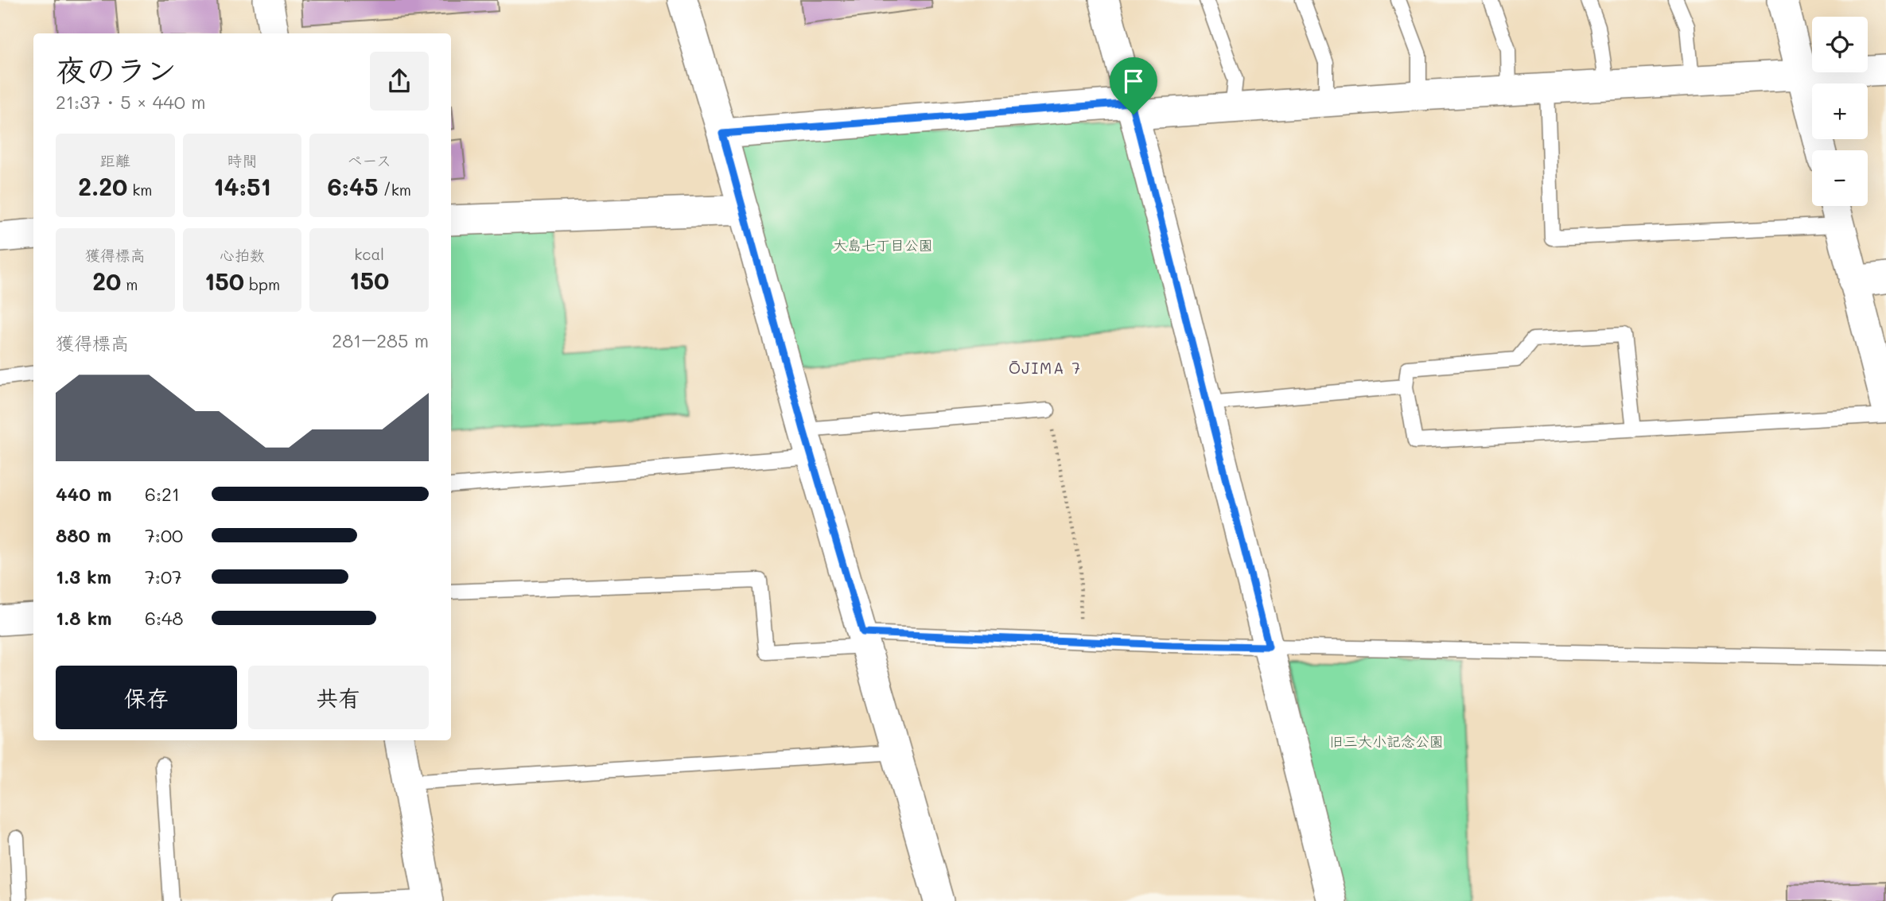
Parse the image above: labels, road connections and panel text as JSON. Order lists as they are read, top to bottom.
{
  "districts": ["ŌJIMA 7"],
  "parks": ["大島七丁目公園", "旧三大小記念公園"],
  "page": {
    "map_buttons": ["+", "−"],
    "heading": ["夜のラン", "21:37 · 5 × 440 m"],
    "stats": [
      ["距離", "2.20 km"],
      ["時間", "14:51"],
      ["ペース", "6:45 /km"],
      ["獲得標高", "20 m"],
      ["心拍数", "150 bpm"],
      ["kcal", "150"]
    ],
    "chart": ["獲得標高", "281–285 m"],
    "list": [
      {
        "name": "440 m",
        "note": "6:21"
      },
      {
        "name": "880 m",
        "note": "7:00"
      },
      {
        "name": "1.3 km",
        "note": "7:07"
      },
      {
        "name": "1.8 km",
        "note": "6:48"
      }
    ],
    "buttons": ["保存", "共有"]
  }
}
